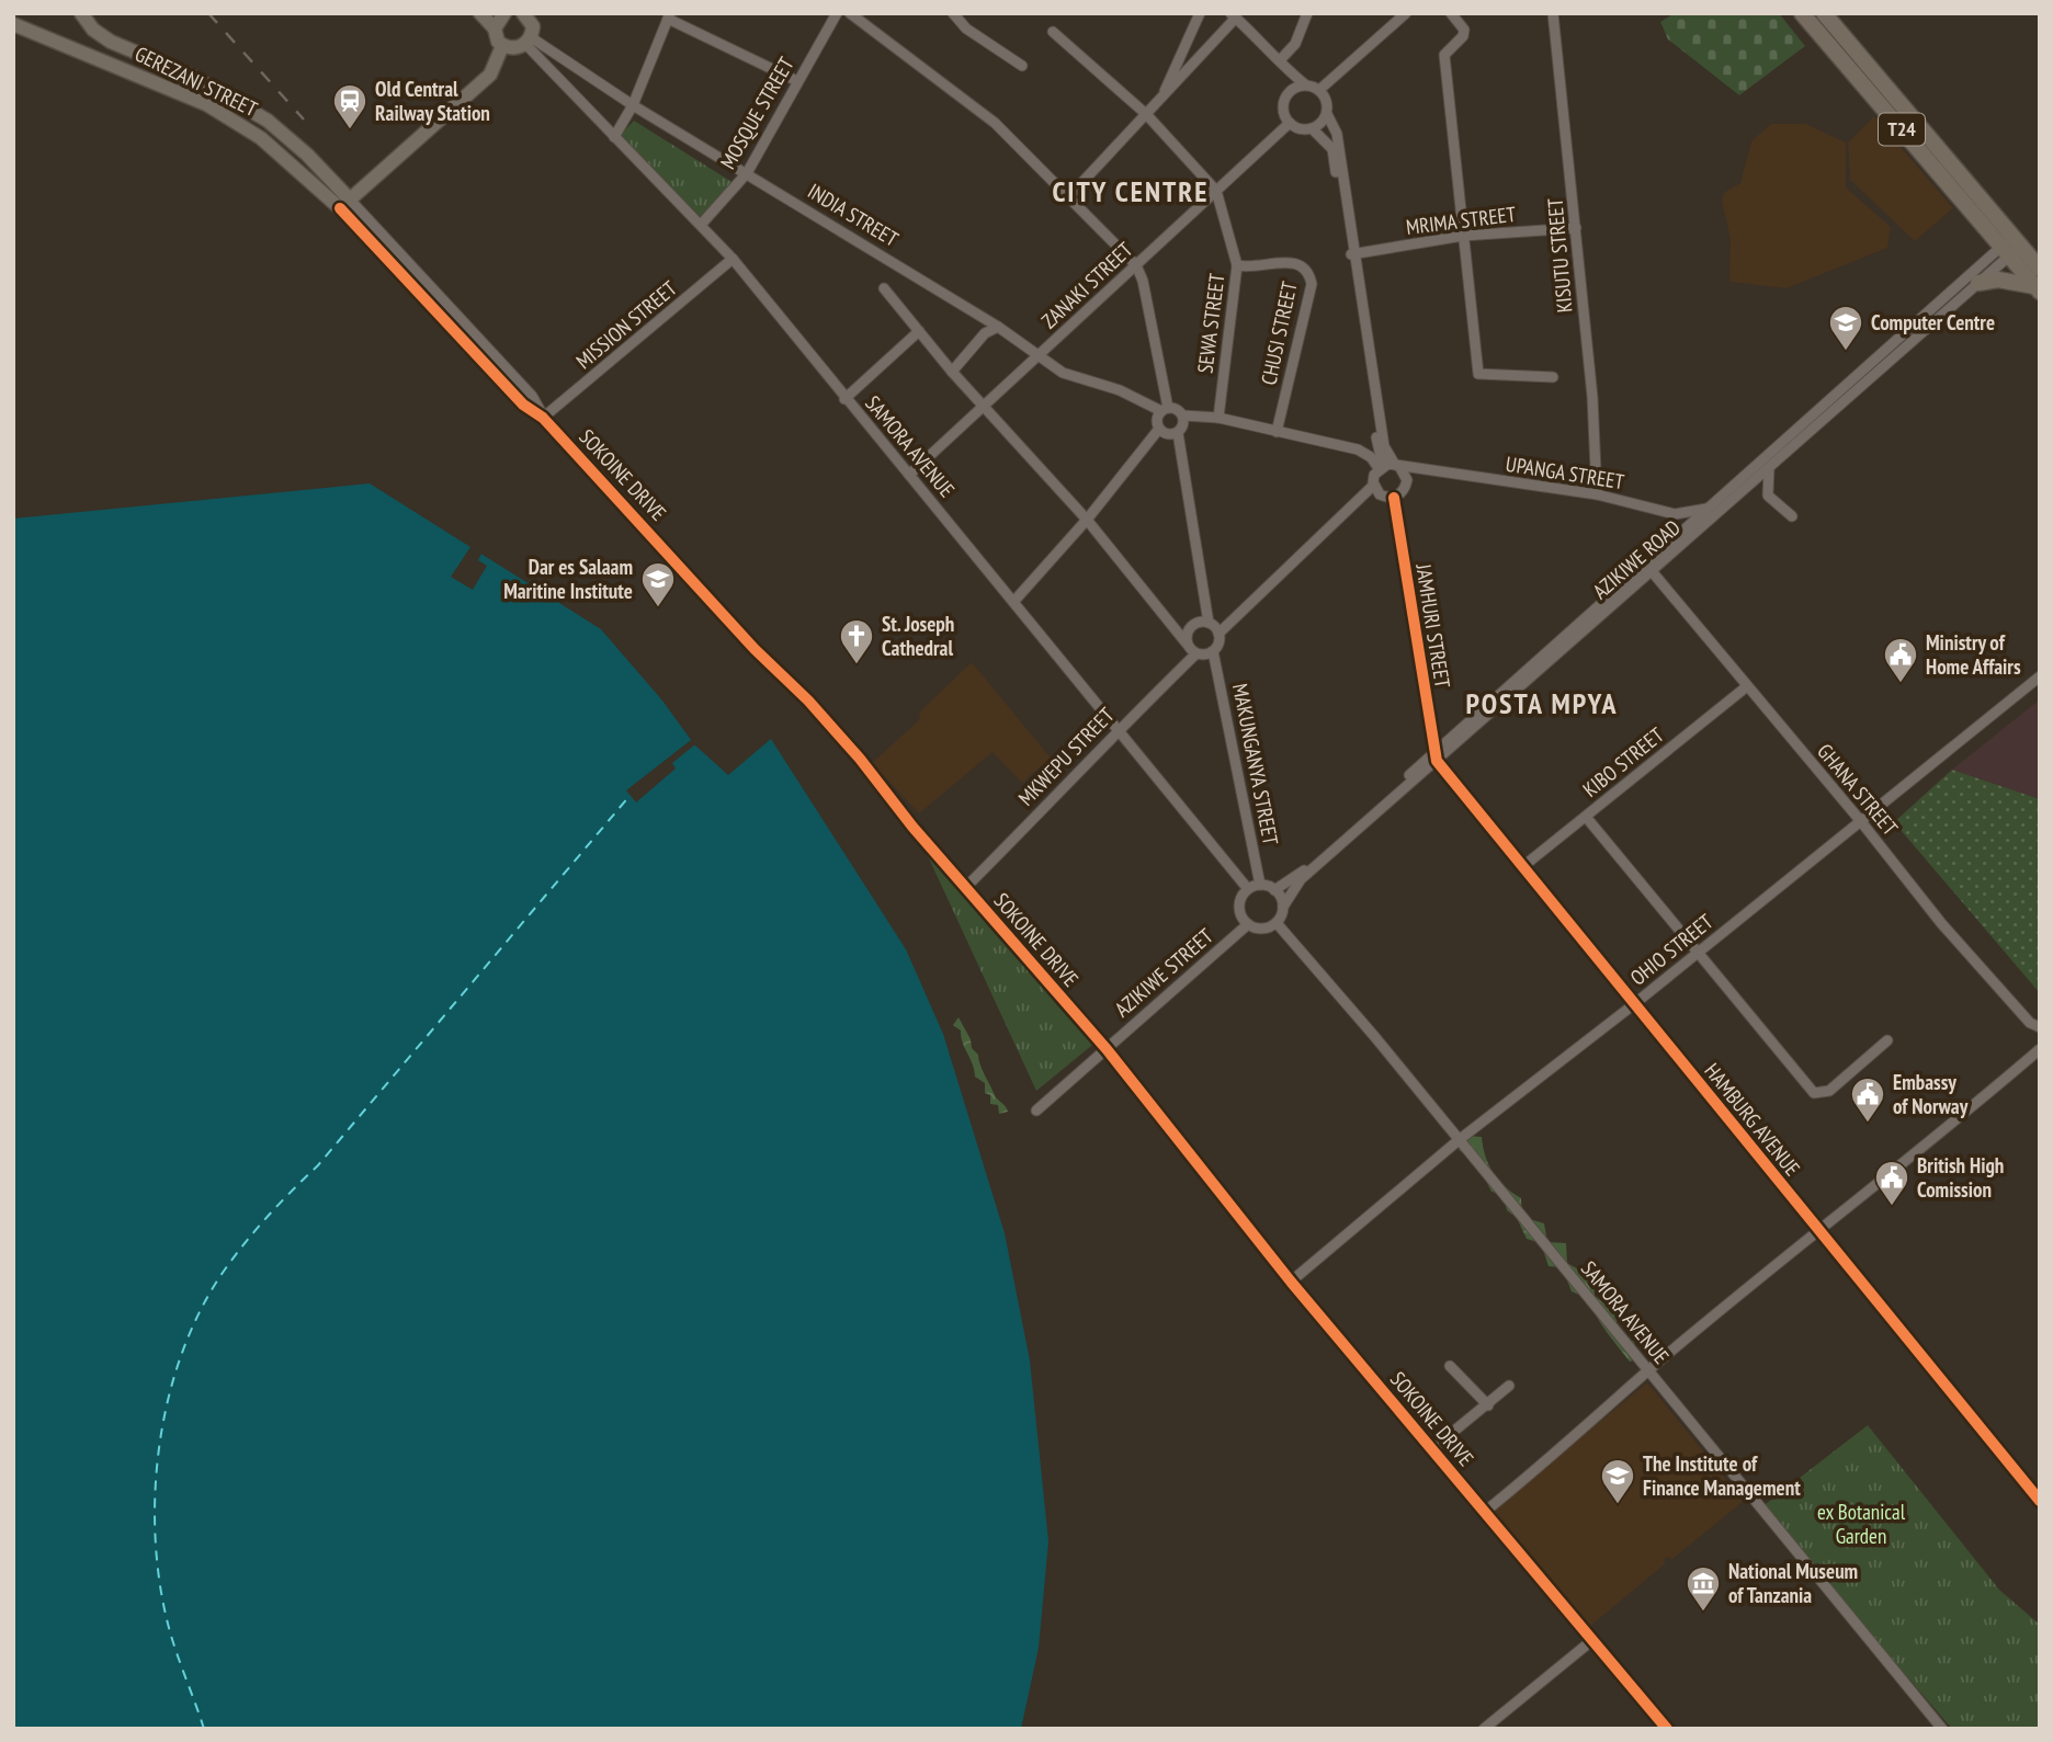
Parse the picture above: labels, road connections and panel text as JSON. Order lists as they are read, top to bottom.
{
  "streets": {
    "highway": ["T24"],
    "main road": ["GEREZANI STREET"],
    "street": [
      "MOSQUE STREET",
      "INDIA STREET",
      "MRIMA STREET",
      "KISUTU STREET",
      "ZANAKI STREET",
      "SEWA STREET",
      "MISSION STREET",
      "CHUSI STREET",
      "SAMORA AVENUE",
      "UPANGA STREET",
      "SOKOINE DRIVE",
      "AZIKIWE ROAD",
      "JAMHURI STREET",
      "MKWEPU STREET",
      "KIBO STREET",
      "MAKUNGANYA STREET",
      "GHANA STREET",
      "OHIO STREET",
      "AZIKIWE STREET",
      "HAMBURG AVENUE"
    ]
  },
  "crossings": [
    ["GEREZANI STREET", "SOKOINE DRIVE"],
    ["MOSQUE STREET", "INDIA STREET"],
    ["MOSQUE STREET", "SAMORA AVENUE"],
    ["T24", "AZIKIWE ROAD"],
    ["INDIA STREET", "ZANAKI STREET"],
    ["INDIA STREET", "SAMORA AVENUE"],
    ["MRIMA STREET", "KISUTU STREET"],
    ["KISUTU STREET", "UPANGA STREET"],
    ["ZANAKI STREET", "SEWA STREET"],
    ["ZANAKI STREET", "SAMORA AVENUE"],
    ["SEWA STREET", "CHUSI STREET"],
    ["MISSION STREET", "SAMORA AVENUE"],
    ["MISSION STREET", "SOKOINE DRIVE"],
    ["SAMORA AVENUE", "AZIKIWE ROAD"],
    ["SAMORA AVENUE", "MKWEPU STREET"],
    ["SAMORA AVENUE", "MAKUNGANYA STREET"],
    ["SAMORA AVENUE", "OHIO STREET"],
    ["SAMORA AVENUE", "AZIKIWE STREET"],
    ["UPANGA STREET", "AZIKIWE ROAD"],
    ["UPANGA STREET", "JAMHURI STREET"],
    ["SOKOINE DRIVE", "MKWEPU STREET"],
    ["SOKOINE DRIVE", "OHIO STREET"],
    ["SOKOINE DRIVE", "AZIKIWE STREET"],
    ["AZIKIWE ROAD", "JAMHURI STREET"],
    ["AZIKIWE ROAD", "MAKUNGANYA STREET"],
    ["AZIKIWE ROAD", "GHANA STREET"],
    ["AZIKIWE ROAD", "AZIKIWE STREET"],
    ["AZIKIWE ROAD", "HAMBURG AVENUE"],
    ["JAMHURI STREET", "HAMBURG AVENUE"],
    ["MKWEPU STREET", "MAKUNGANYA STREET"],
    ["KIBO STREET", "GHANA STREET"],
    ["KIBO STREET", "HAMBURG AVENUE"],
    ["MAKUNGANYA STREET", "AZIKIWE STREET"],
    ["GHANA STREET", "OHIO STREET"],
    ["OHIO STREET", "HAMBURG AVENUE"]
  ],
  "districts": ["CITY CENTRE", "POSTA MPYA"],
  "parks": ["ex Botanical Garden"],
  "places": {
    "station": ["Old Central Railway Station"],
    "school or university": ["Computer Centre", "Dar es Salaam Maritine Institute", "The Institute of Finance Management"],
    "church": ["St. Joseph Cathedral"],
    "public building": ["Ministry of Home Affairs", "Embassy of Norway", "British High Comission"],
    "museum": ["National Museum of Tanzania"]
  }
}
